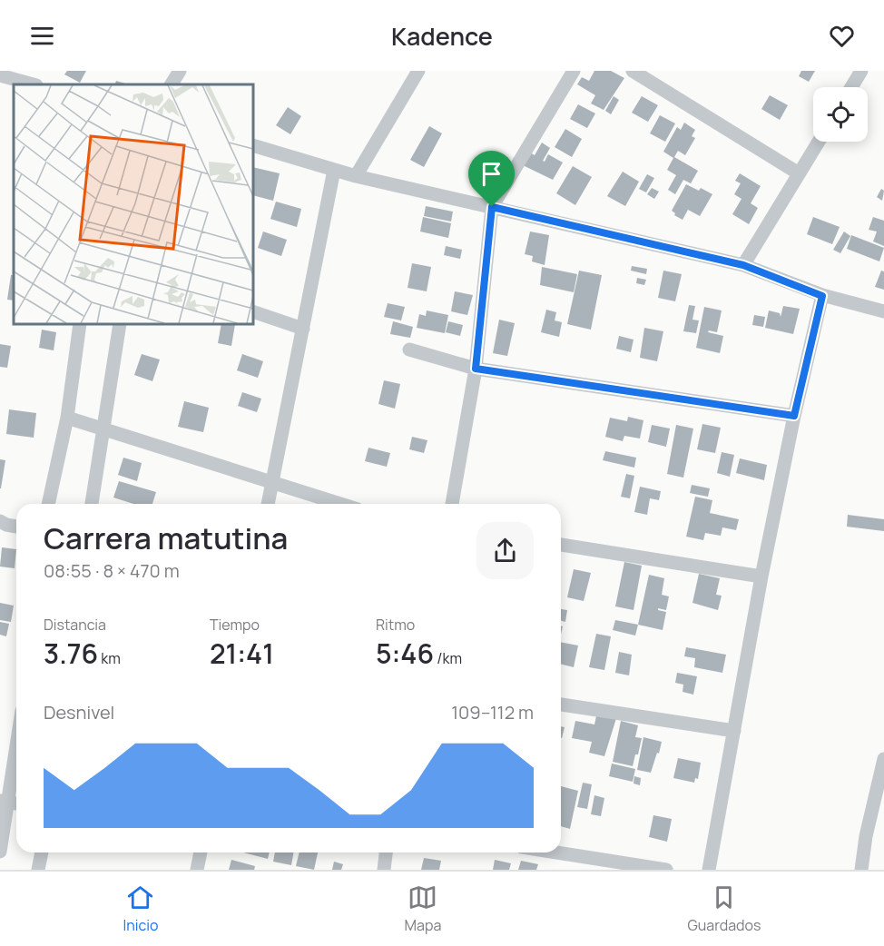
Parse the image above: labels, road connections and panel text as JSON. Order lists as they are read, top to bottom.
{
  "page": {
    "header": "Kadence",
    "heading": ["Carrera matutina", "08:55 · 8 × 470 m"],
    "stats": [
      ["Distancia", "3.76 km"],
      ["Tiempo", "21:41"],
      ["Ritmo", "5:46 /km"]
    ],
    "chart": ["Desnivel", "109–112 m"],
    "tabs": ["Inicio", "Mapa", "Guardados"]
  }
}
